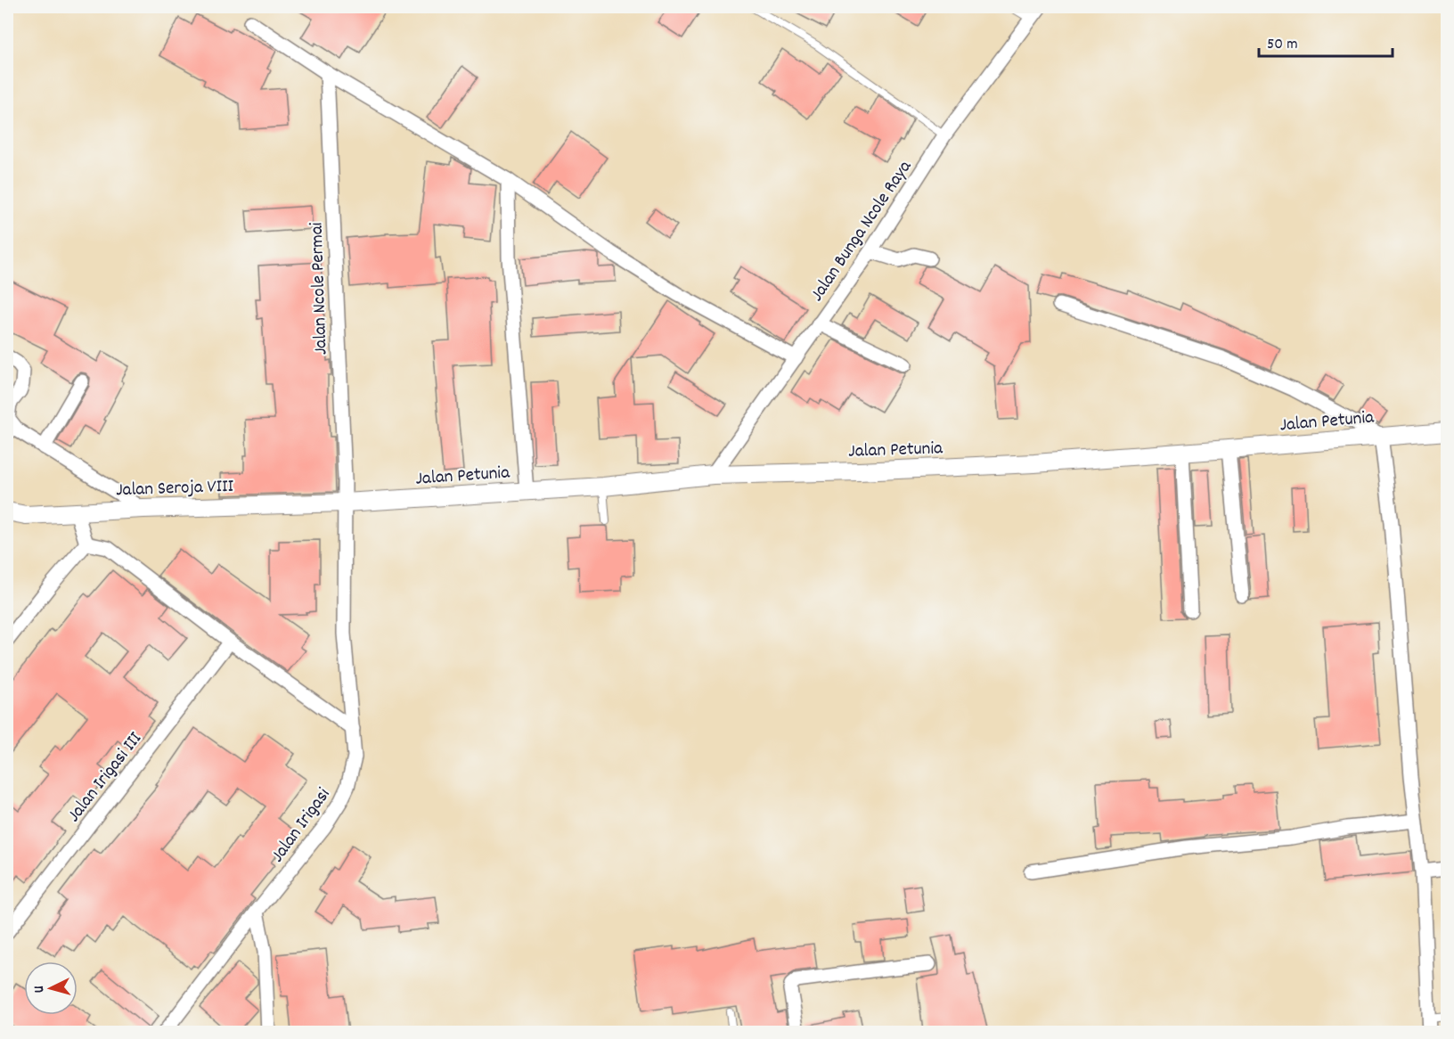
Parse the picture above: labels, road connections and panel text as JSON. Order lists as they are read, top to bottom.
{
  "streets": {
    "street": [
      "Jalan Bunga Ncole Raya",
      "Jalan Ncole Permai",
      "Jalan Petunia",
      "Jalan Seroja VIII",
      "Jalan Irigasi III",
      "Jalan Irigasi"
    ]
  },
  "crossings": [
    ["Jalan Bunga Ncole Raya", "Jalan Petunia"],
    ["Jalan Ncole Permai", "Jalan Petunia"],
    ["Jalan Ncole Permai", "Jalan Seroja VIII"],
    ["Jalan Ncole Permai", "Jalan Irigasi"],
    ["Jalan Petunia", "Jalan Seroja VIII"],
    ["Jalan Petunia", "Jalan Irigasi"],
    ["Jalan Seroja VIII", "Jalan Irigasi"]
  ],
  "scale_bar": "50 m",
  "north": "left"
}
